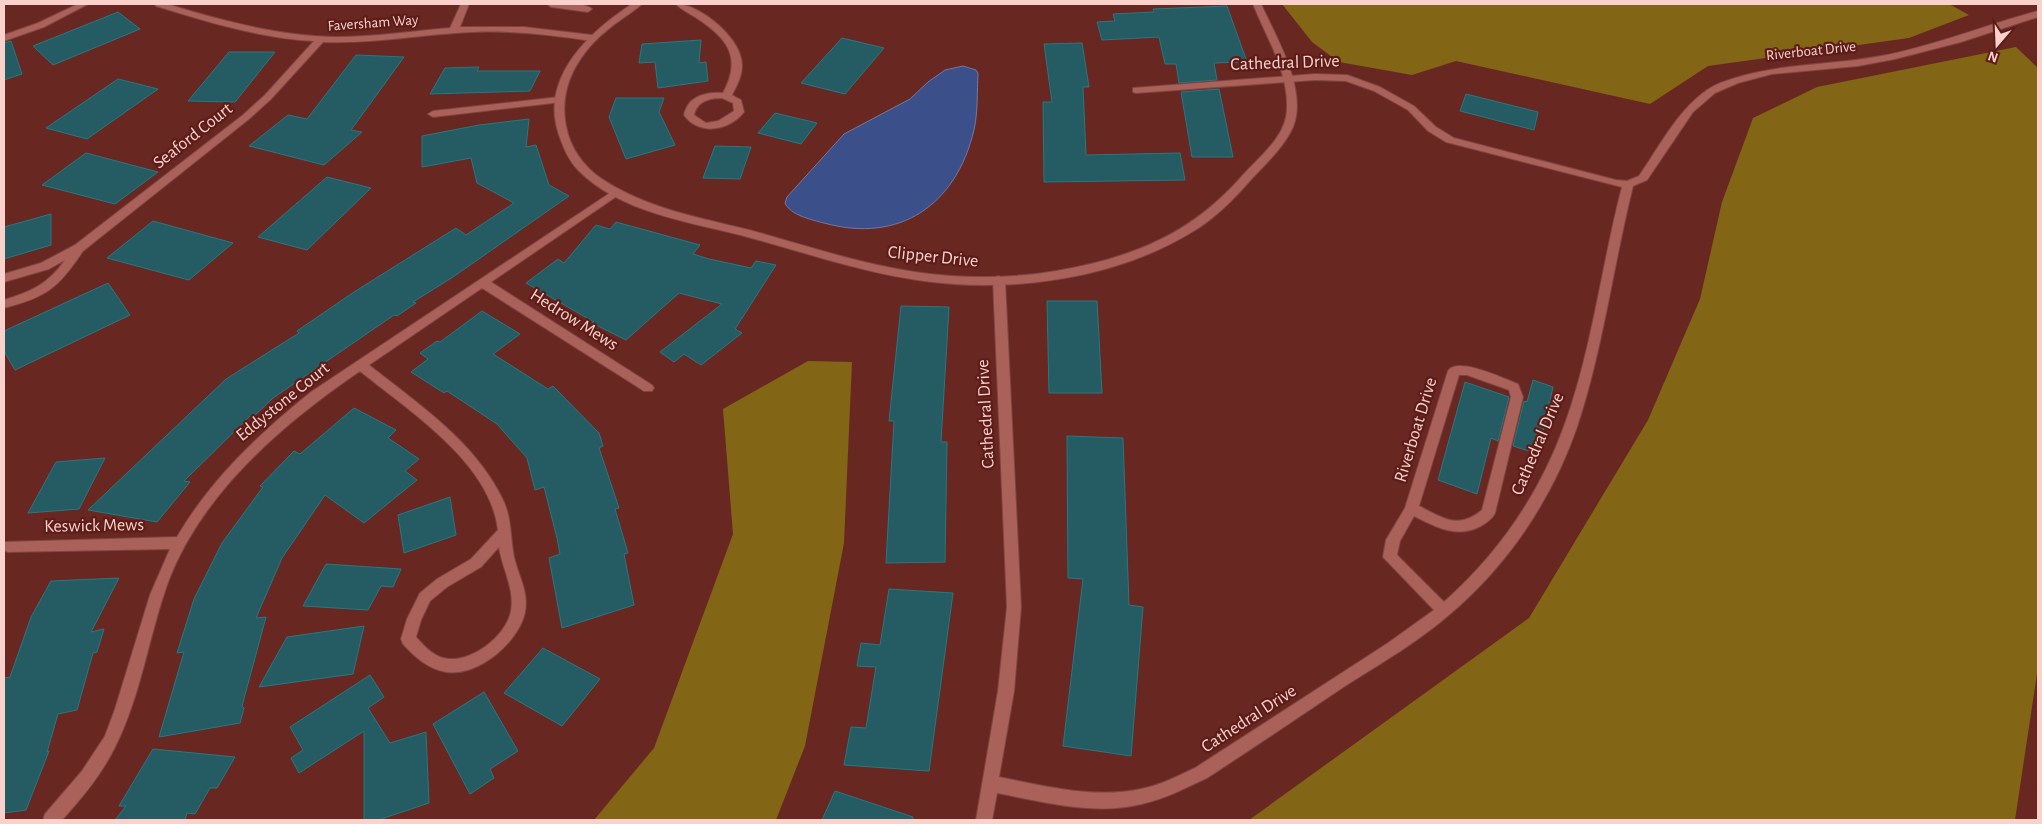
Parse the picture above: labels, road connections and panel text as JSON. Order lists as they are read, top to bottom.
{
  "streets": {
    "street": [
      "Faversham Way",
      "Riverboat Drive",
      "Cathedral Drive",
      "Seaford Court",
      "Clipper Drive",
      "Hedrow Mews",
      "Eddystone Court",
      "Keswick Mews"
    ]
  },
  "crossings": [
    ["Faversham Way", "Seaford Court"],
    ["Faversham Way", "Clipper Drive"],
    ["Riverboat Drive", "Cathedral Drive"],
    ["Cathedral Drive", "Clipper Drive"],
    ["Clipper Drive", "Eddystone Court"],
    ["Hedrow Mews", "Eddystone Court"],
    ["Eddystone Court", "Keswick Mews"]
  ],
  "north": "bottom"
}
